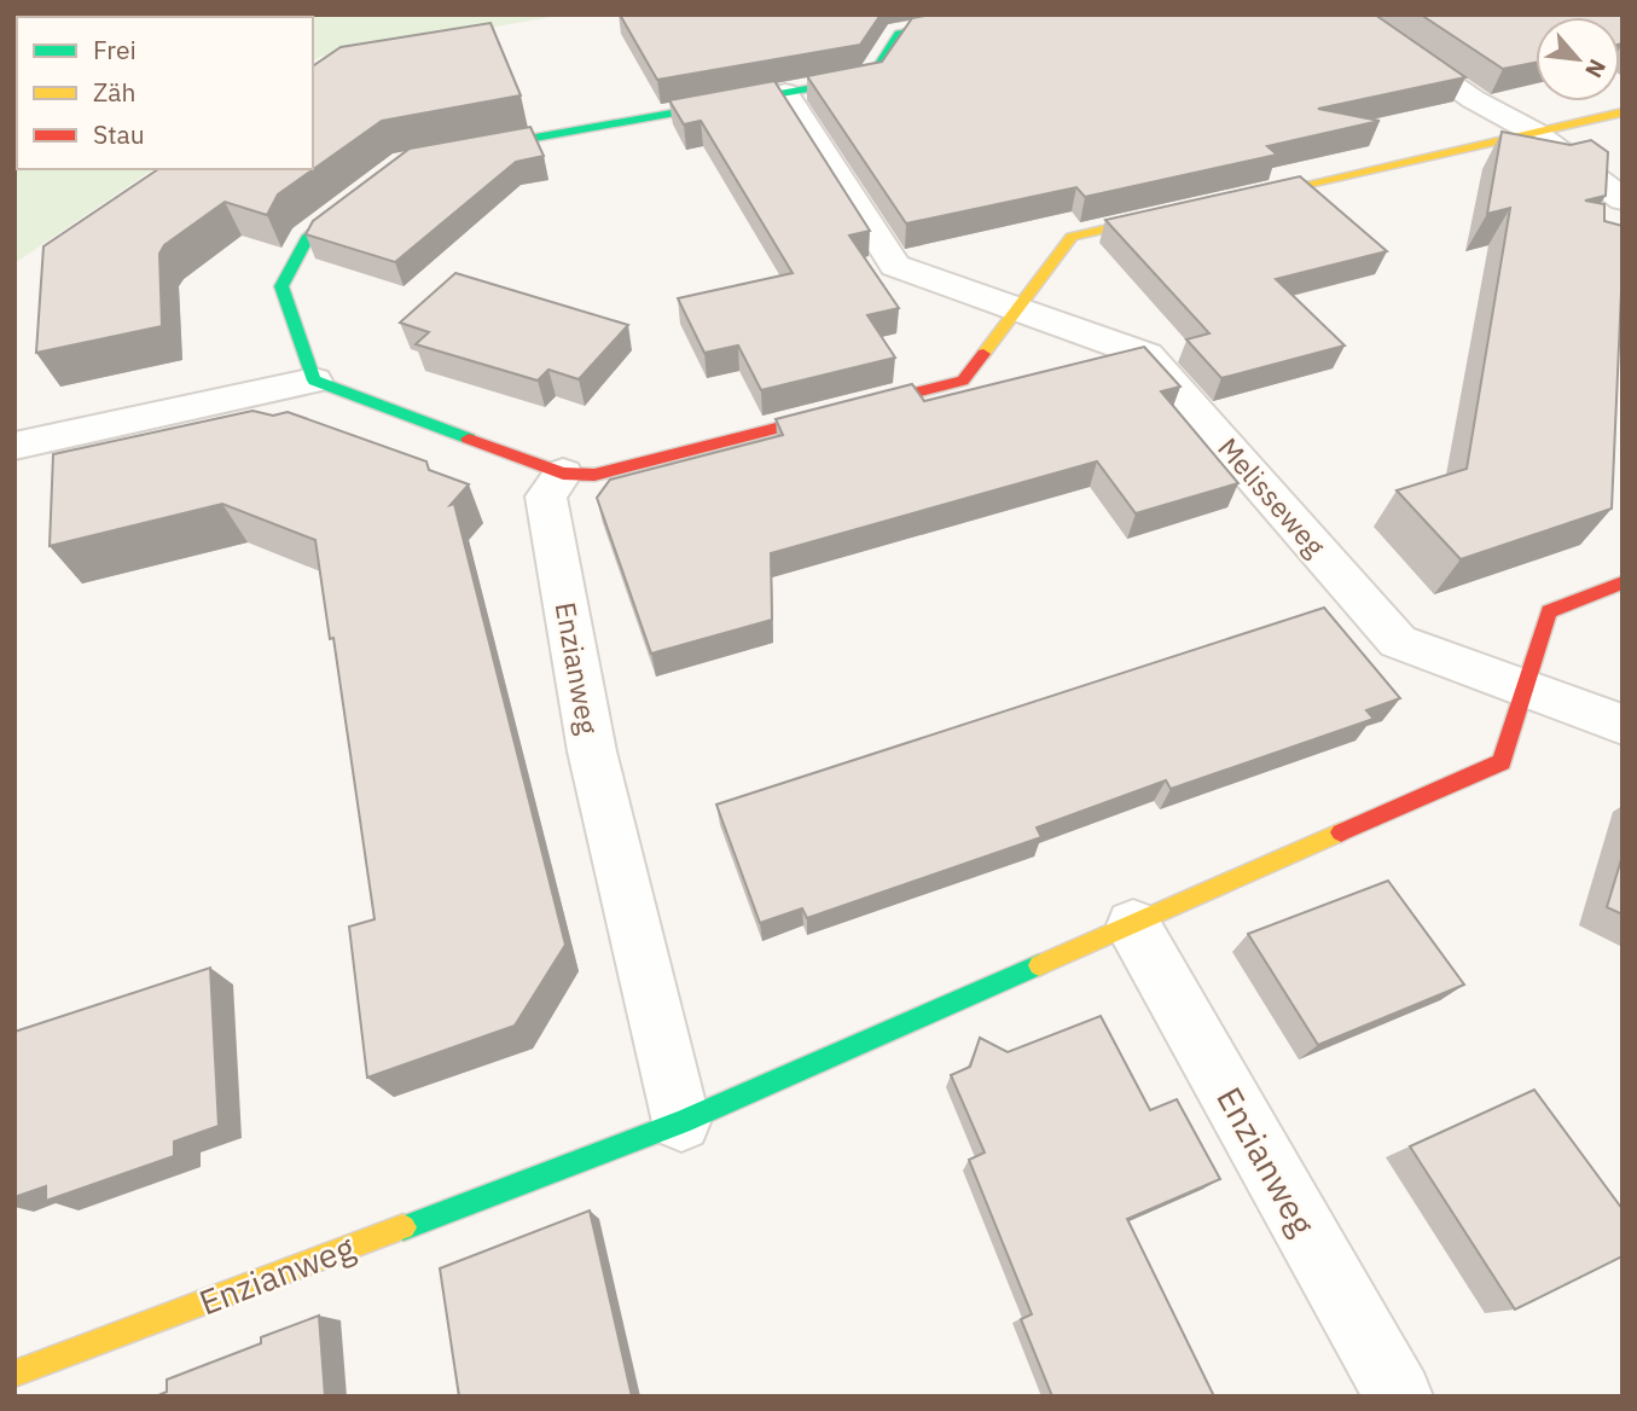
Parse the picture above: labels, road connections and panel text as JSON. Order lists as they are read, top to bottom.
{
  "streets": {
    "street": ["Melisseweg", "Enzianweg"]
  },
  "crossings": [
    ["Melisseweg", "Enzianweg"]
  ],
  "legend": ["Frei", "Zäh", "Stau"],
  "north": "bottom right"
}
